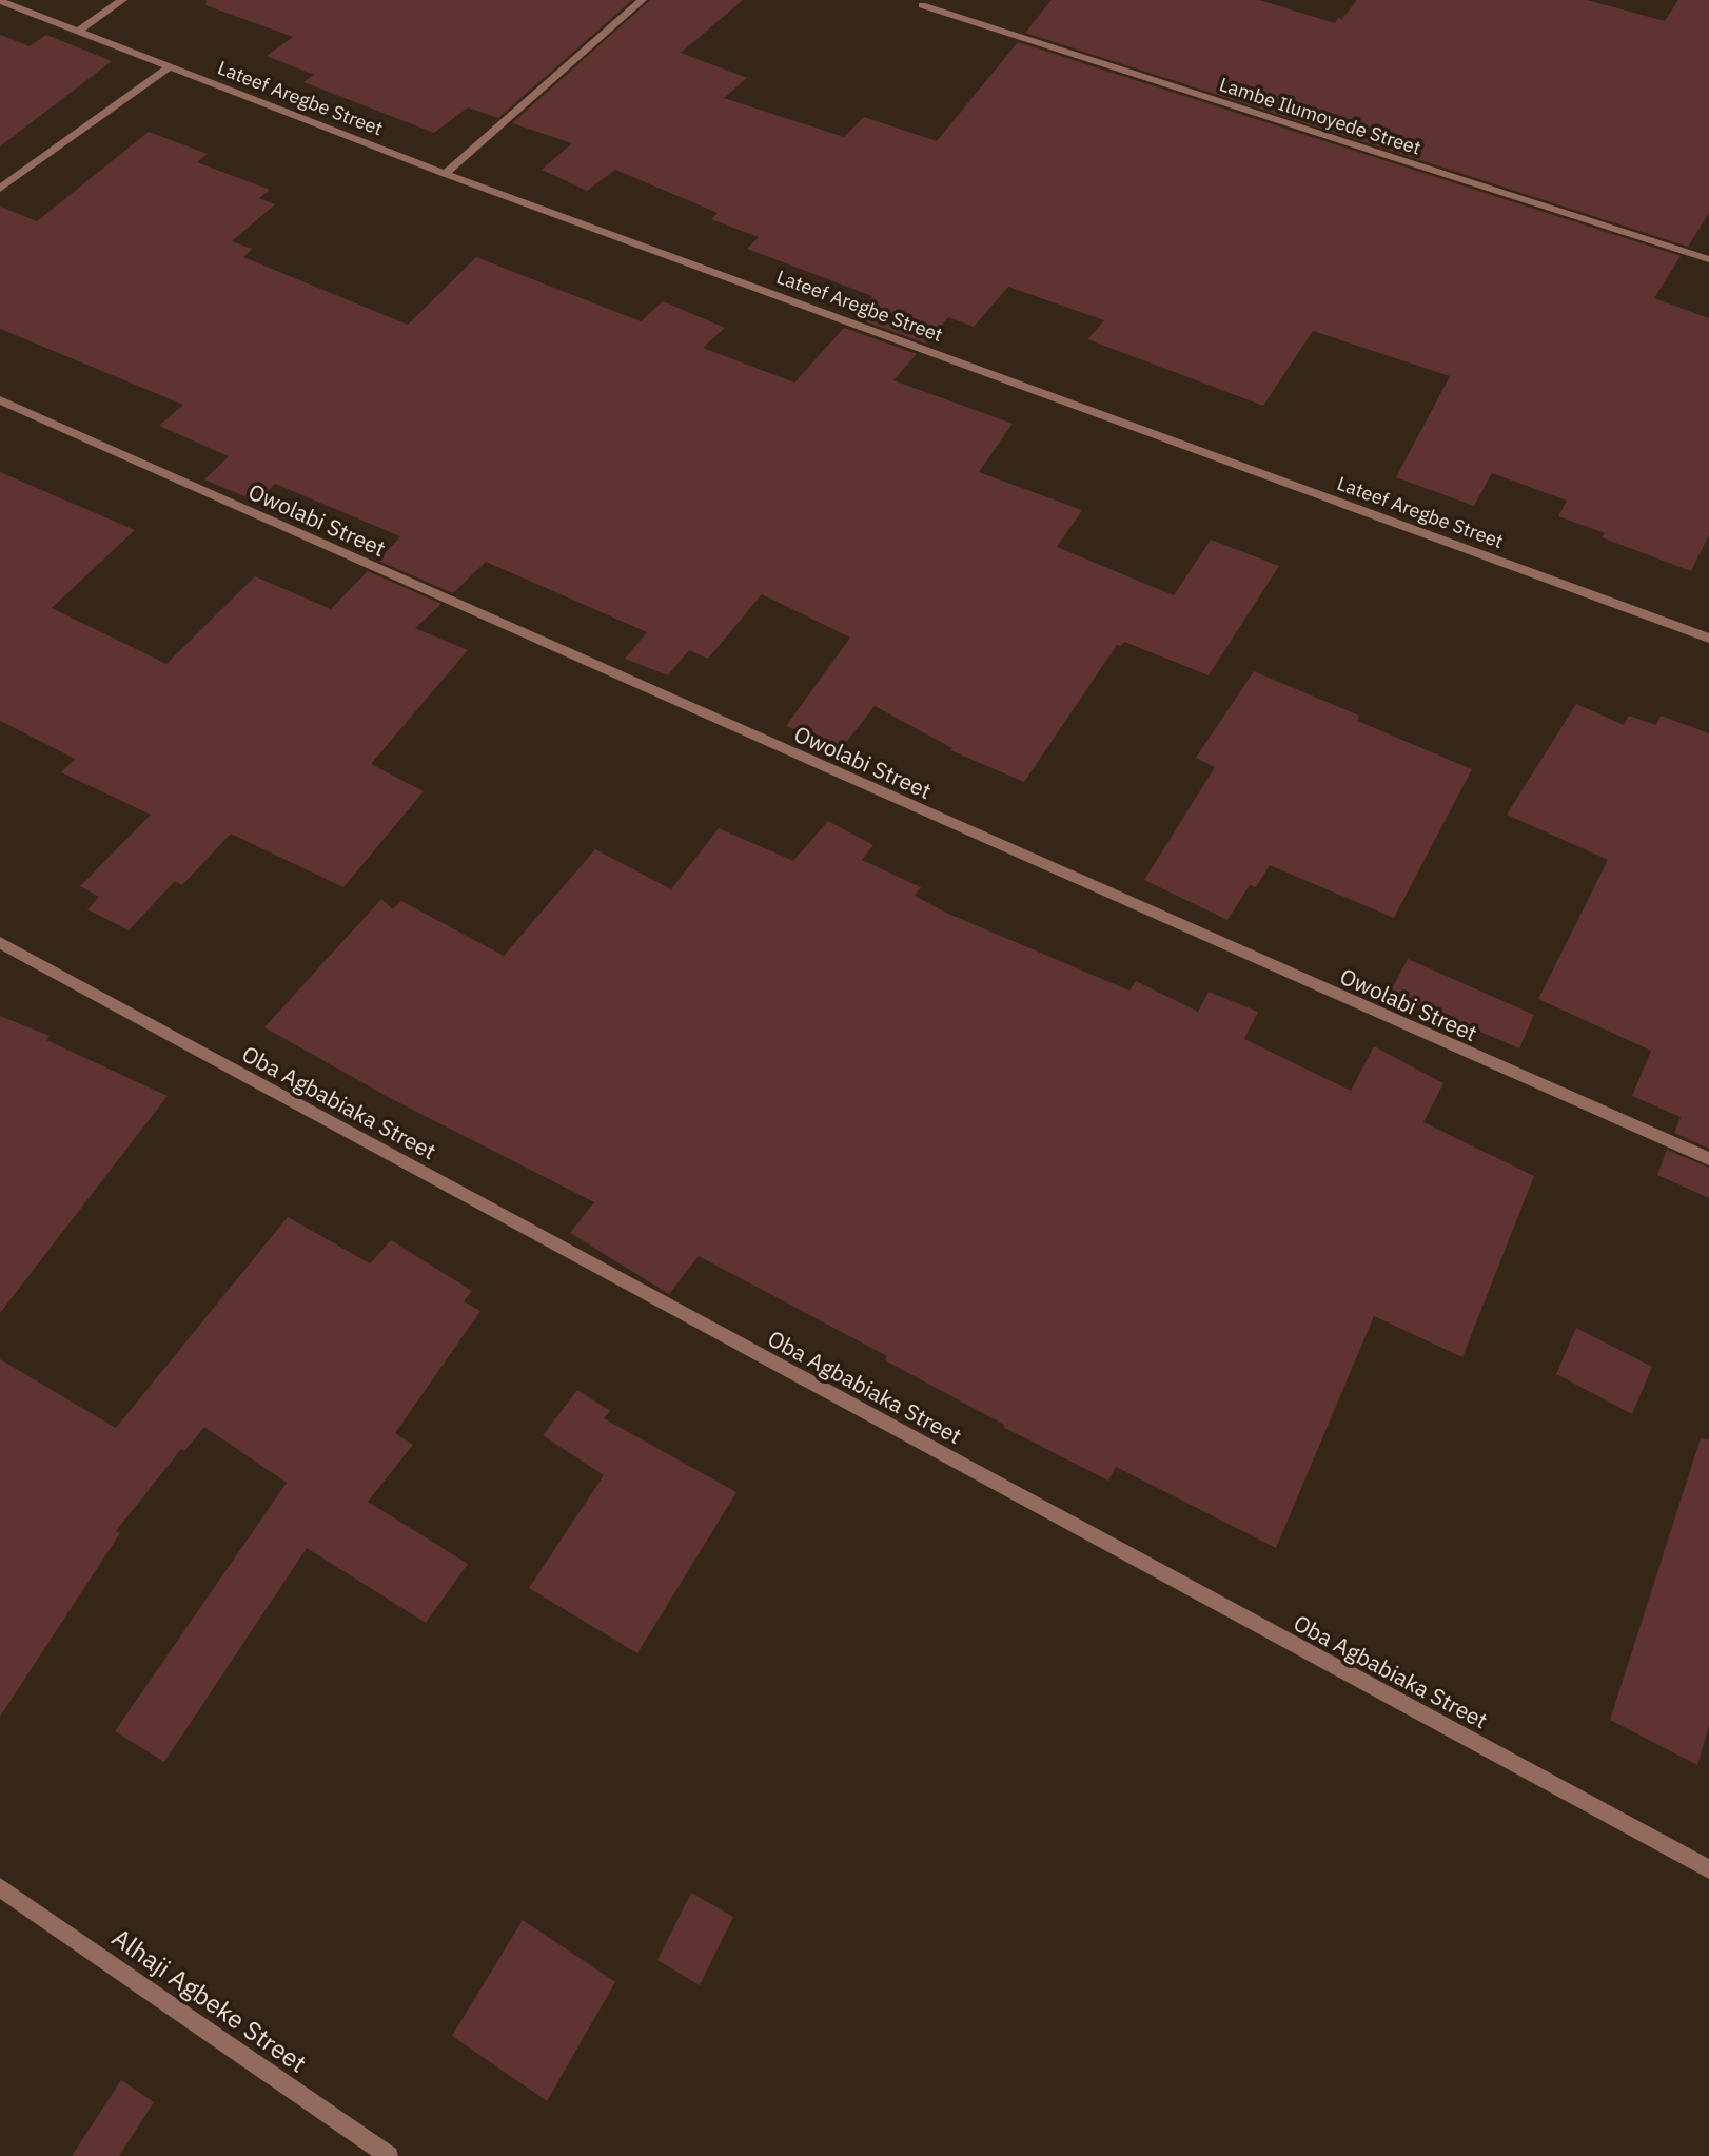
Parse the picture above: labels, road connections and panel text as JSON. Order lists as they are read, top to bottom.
{
  "streets": {
    "street": [
      "Lateef Aregbe Street",
      "Lambe Ilumoyede Street",
      "Owolabi Street",
      "Oba Agbabiaka Street",
      "Alhaji Agbeke Street"
    ]
  }
}
